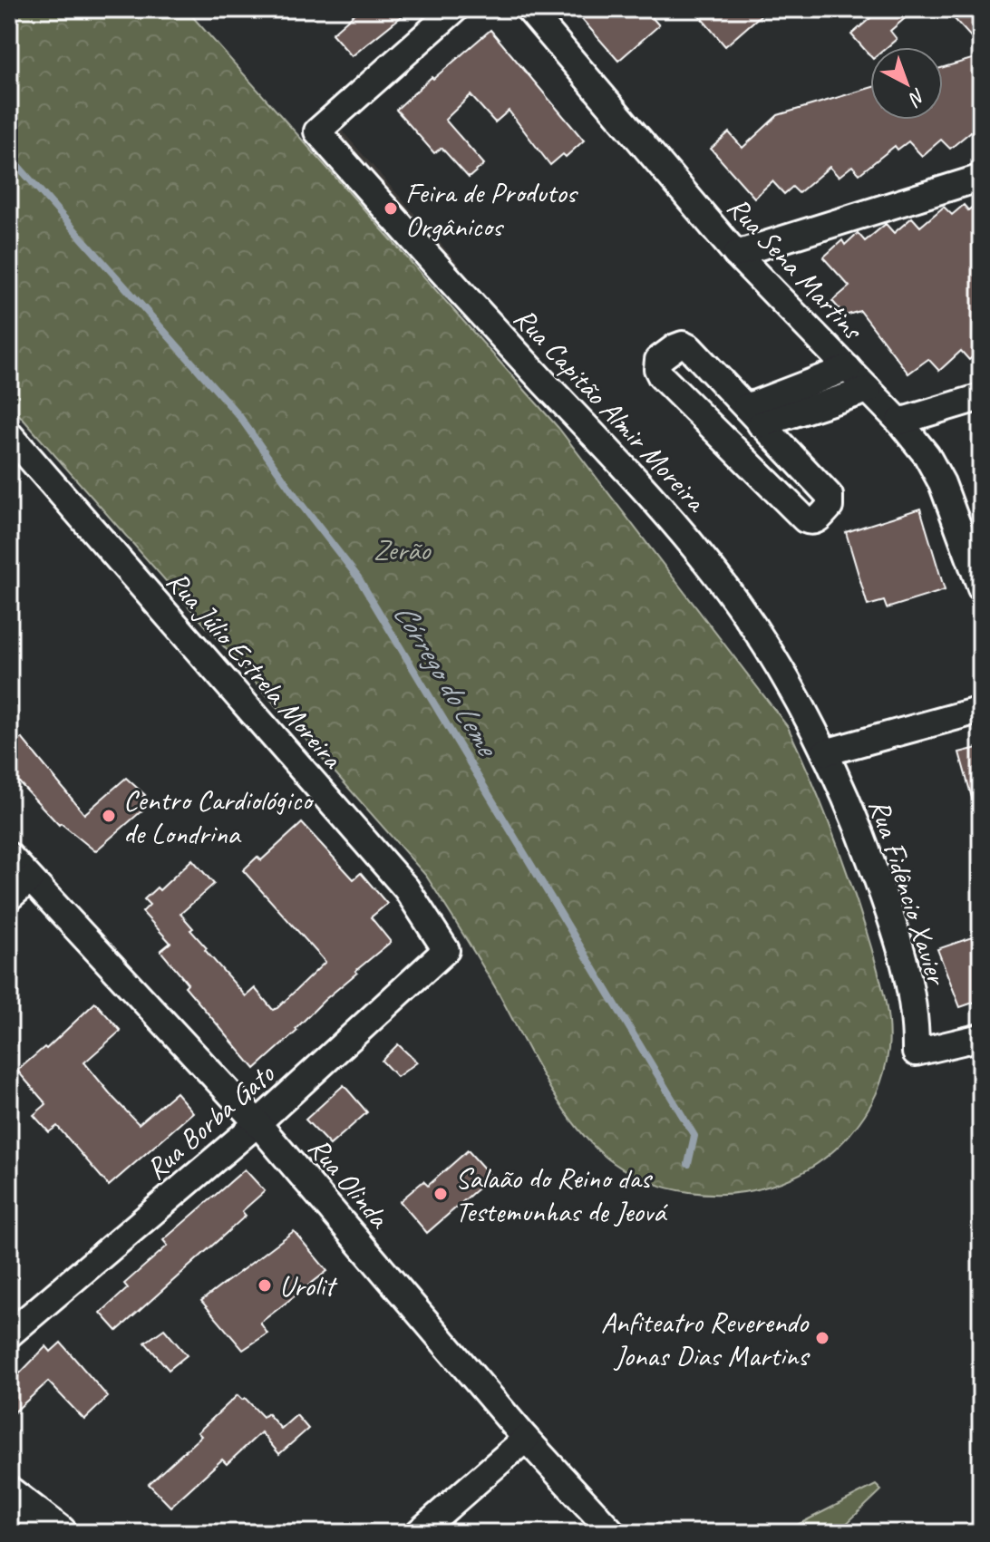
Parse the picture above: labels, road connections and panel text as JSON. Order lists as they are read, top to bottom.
{
  "streets": {
    "street": [
      "Rua Sena Martins",
      "Rua Capitão Almir Moreira",
      "Rua Júlio Estrela Moreira",
      "Rua Fidêncio Xavier",
      "Rua Borba Gato",
      "Rua Olinda"
    ]
  },
  "crossings": [
    ["Rua Capitão Almir Moreira", "Rua Fidêncio Xavier"],
    ["Rua Júlio Estrela Moreira", "Rua Borba Gato"],
    ["Rua Borba Gato", "Rua Olinda"]
  ],
  "water": ["Córrego do Leme"],
  "parks": ["Zerão"],
  "places": [
    "Feira de Produtos Orgânicos",
    "Centro Cardiológico de Londrina",
    "Salaão do Reino das Testemunhas de Jeová",
    "Urolit",
    "Anfiteatro Reverendo Jonas Dias Martins"
  ],
  "north": "bottom right"
}
